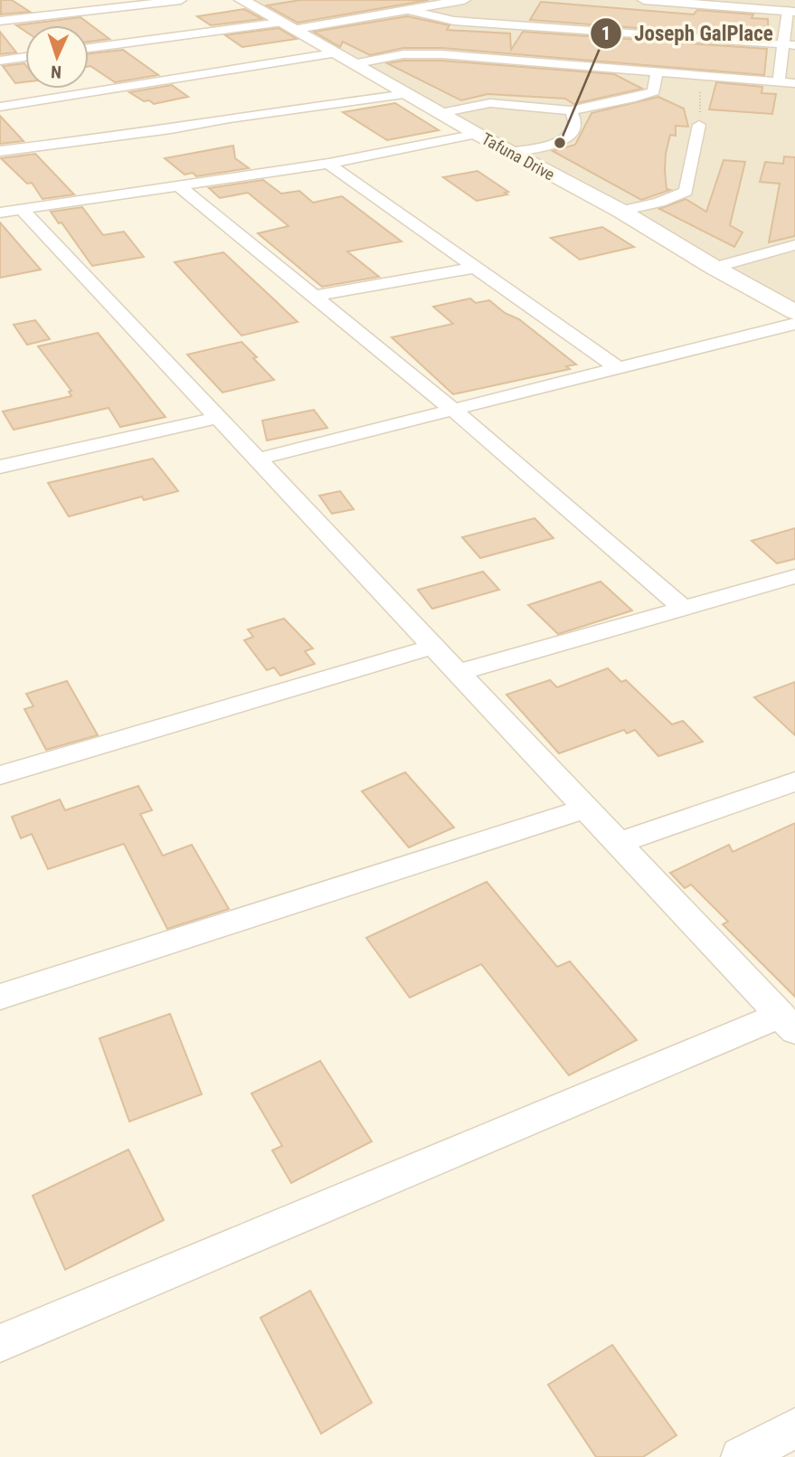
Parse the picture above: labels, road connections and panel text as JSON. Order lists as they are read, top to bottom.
{
  "streets": {
    "main road": ["Tafuna Drive"]
  },
  "places": ["Joseph GalPlace"],
  "north": "bottom"
}
